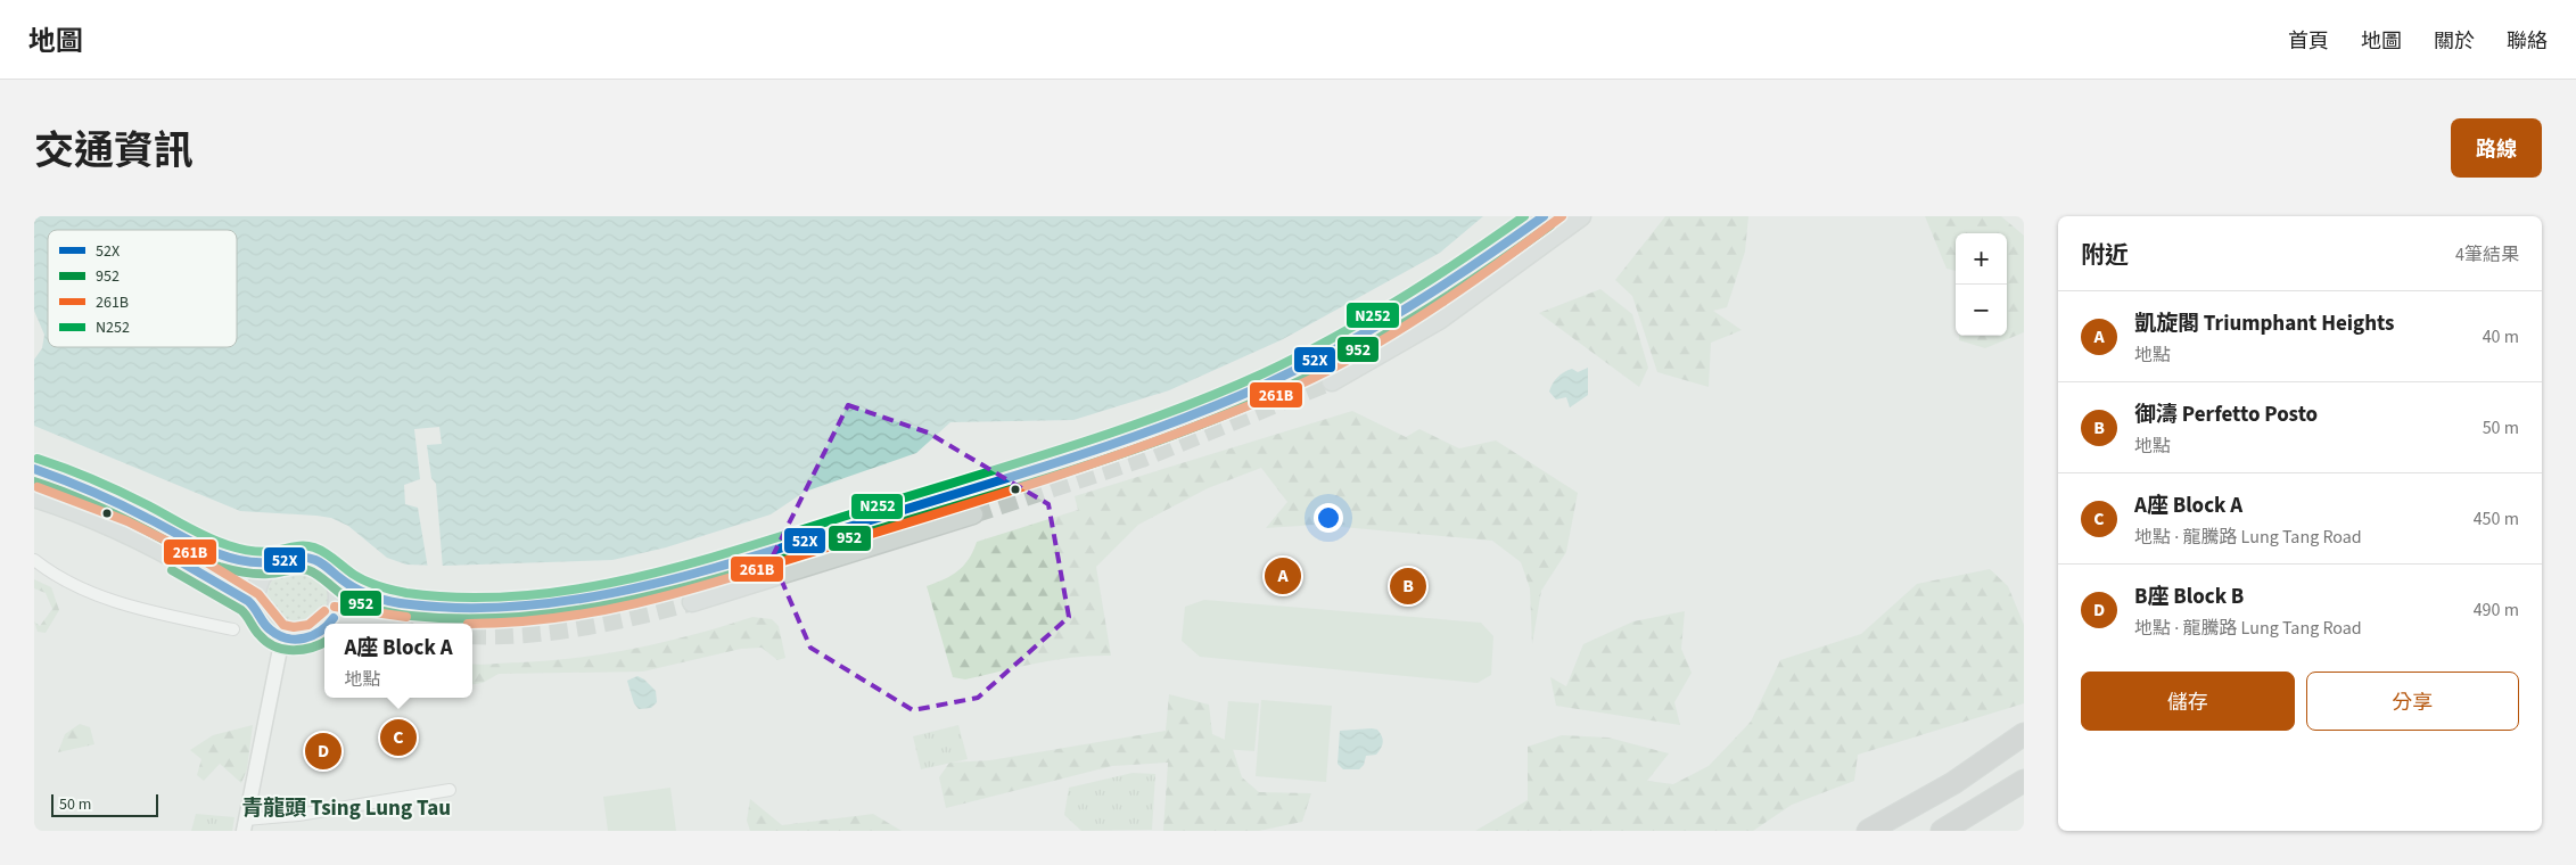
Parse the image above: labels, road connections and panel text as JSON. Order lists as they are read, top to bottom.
{
  "districts": ["青龍頭 Tsing Lung Tau"],
  "lines": [
    "transit line 52X",
    "transit line 261B",
    "transit line N252",
    "transit line 952"
  ],
  "legend": [
    "52X",
    "952",
    "261B",
    "N252"
  ],
  "scale_bar": "50 m",
  "page": {
    "header": "地圖",
    "nav": [
      "首頁",
      "地圖",
      "關於",
      "聯絡"
    ],
    "title": "交通資訊",
    "buttons": [
      "路線",
      ["儲存", "分享"]
    ],
    "heading": ["附近", "4筆結果"],
    "map_buttons": ["+", "−"],
    "list": [
      {
        "mark": "A",
        "name": "凱旋閣 Triumphant Heights",
        "note": "地點",
        "value": "40 m"
      },
      {
        "mark": "B",
        "name": "御濤 Perfetto Posto",
        "note": "地點",
        "value": "50 m"
      },
      {
        "mark": "C",
        "name": "A座 Block A",
        "note": "地點 · 龍騰路 Lung Tang Road",
        "value": "450 m"
      },
      {
        "mark": "D",
        "name": "B座 Block B",
        "note": "地點 · 龍騰路 Lung Tang Road",
        "value": "490 m"
      }
    ],
    "pins": [
      "A",
      "B",
      "C",
      "D"
    ],
    "popup": ["A座 Block A", "地點"],
    "scale": "50 m"
  }
}
